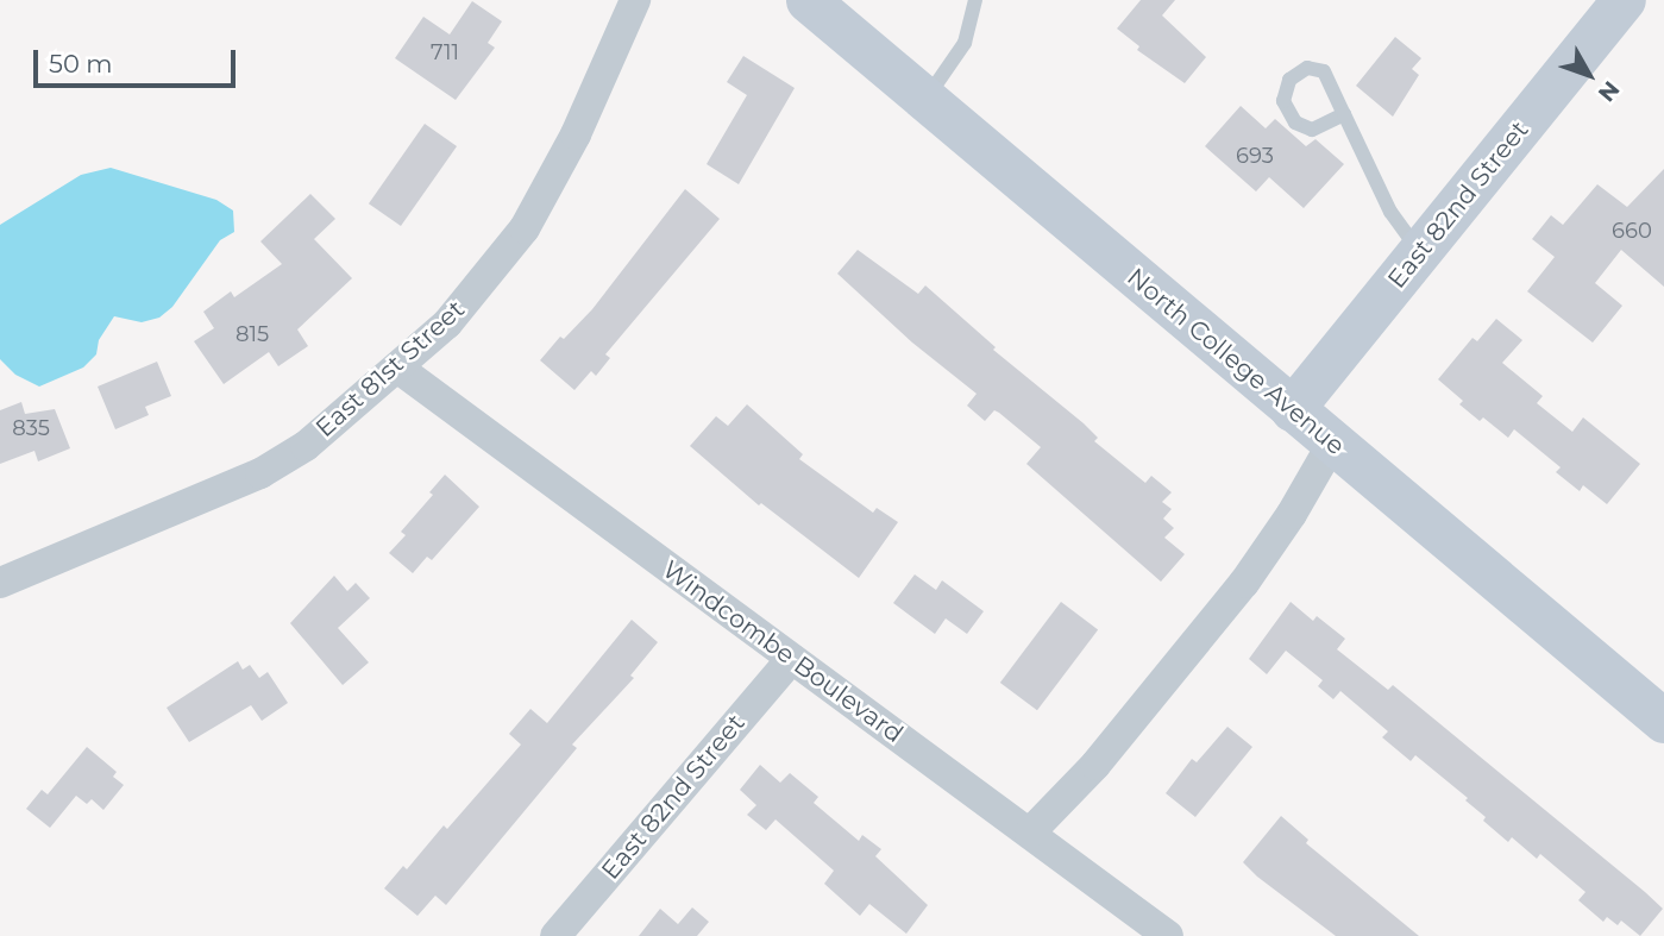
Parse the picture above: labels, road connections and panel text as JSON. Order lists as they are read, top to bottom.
{
  "streets": {
    "main road": ["East 82nd Street", "North College Avenue"],
    "street": ["East 81st Street", "Windcombe Boulevard"]
  },
  "crossings": [
    ["East 82nd Street", "North College Avenue"],
    ["East 82nd Street", "Windcombe Boulevard"],
    ["East 81st Street", "Windcombe Boulevard"]
  ],
  "house_numbers": [
    "711",
    "693",
    "660",
    "815",
    "835"
  ],
  "scale_bar": "50 m",
  "north": "bottom right"
}
